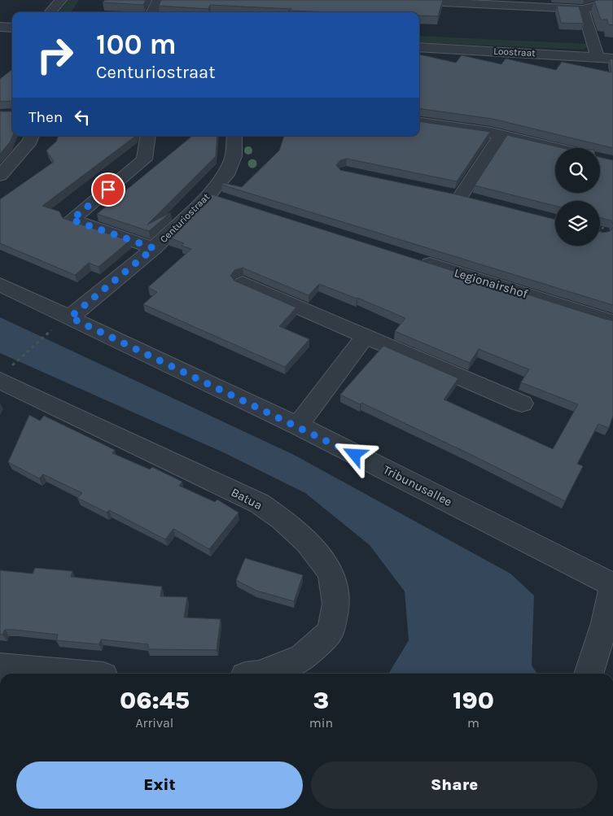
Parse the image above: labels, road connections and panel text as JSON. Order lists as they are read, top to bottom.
{
  "streets": {
    "street": [
      "Loostraat",
      "Centuriostraat",
      "Legionairshof",
      "Tribunusallee",
      "Batua"
    ]
  },
  "crossings": [
    ["Centuriostraat", "Tribunusallee"]
  ],
  "page": {
    "turn": ["100 m", "Centuriostraat"],
    "then": "Then",
    "eta": [
      "06:45",
      "Arrival",
      "3",
      "min",
      "190",
      "m"
    ],
    "buttons": ["Exit", "Share"]
  }
}
